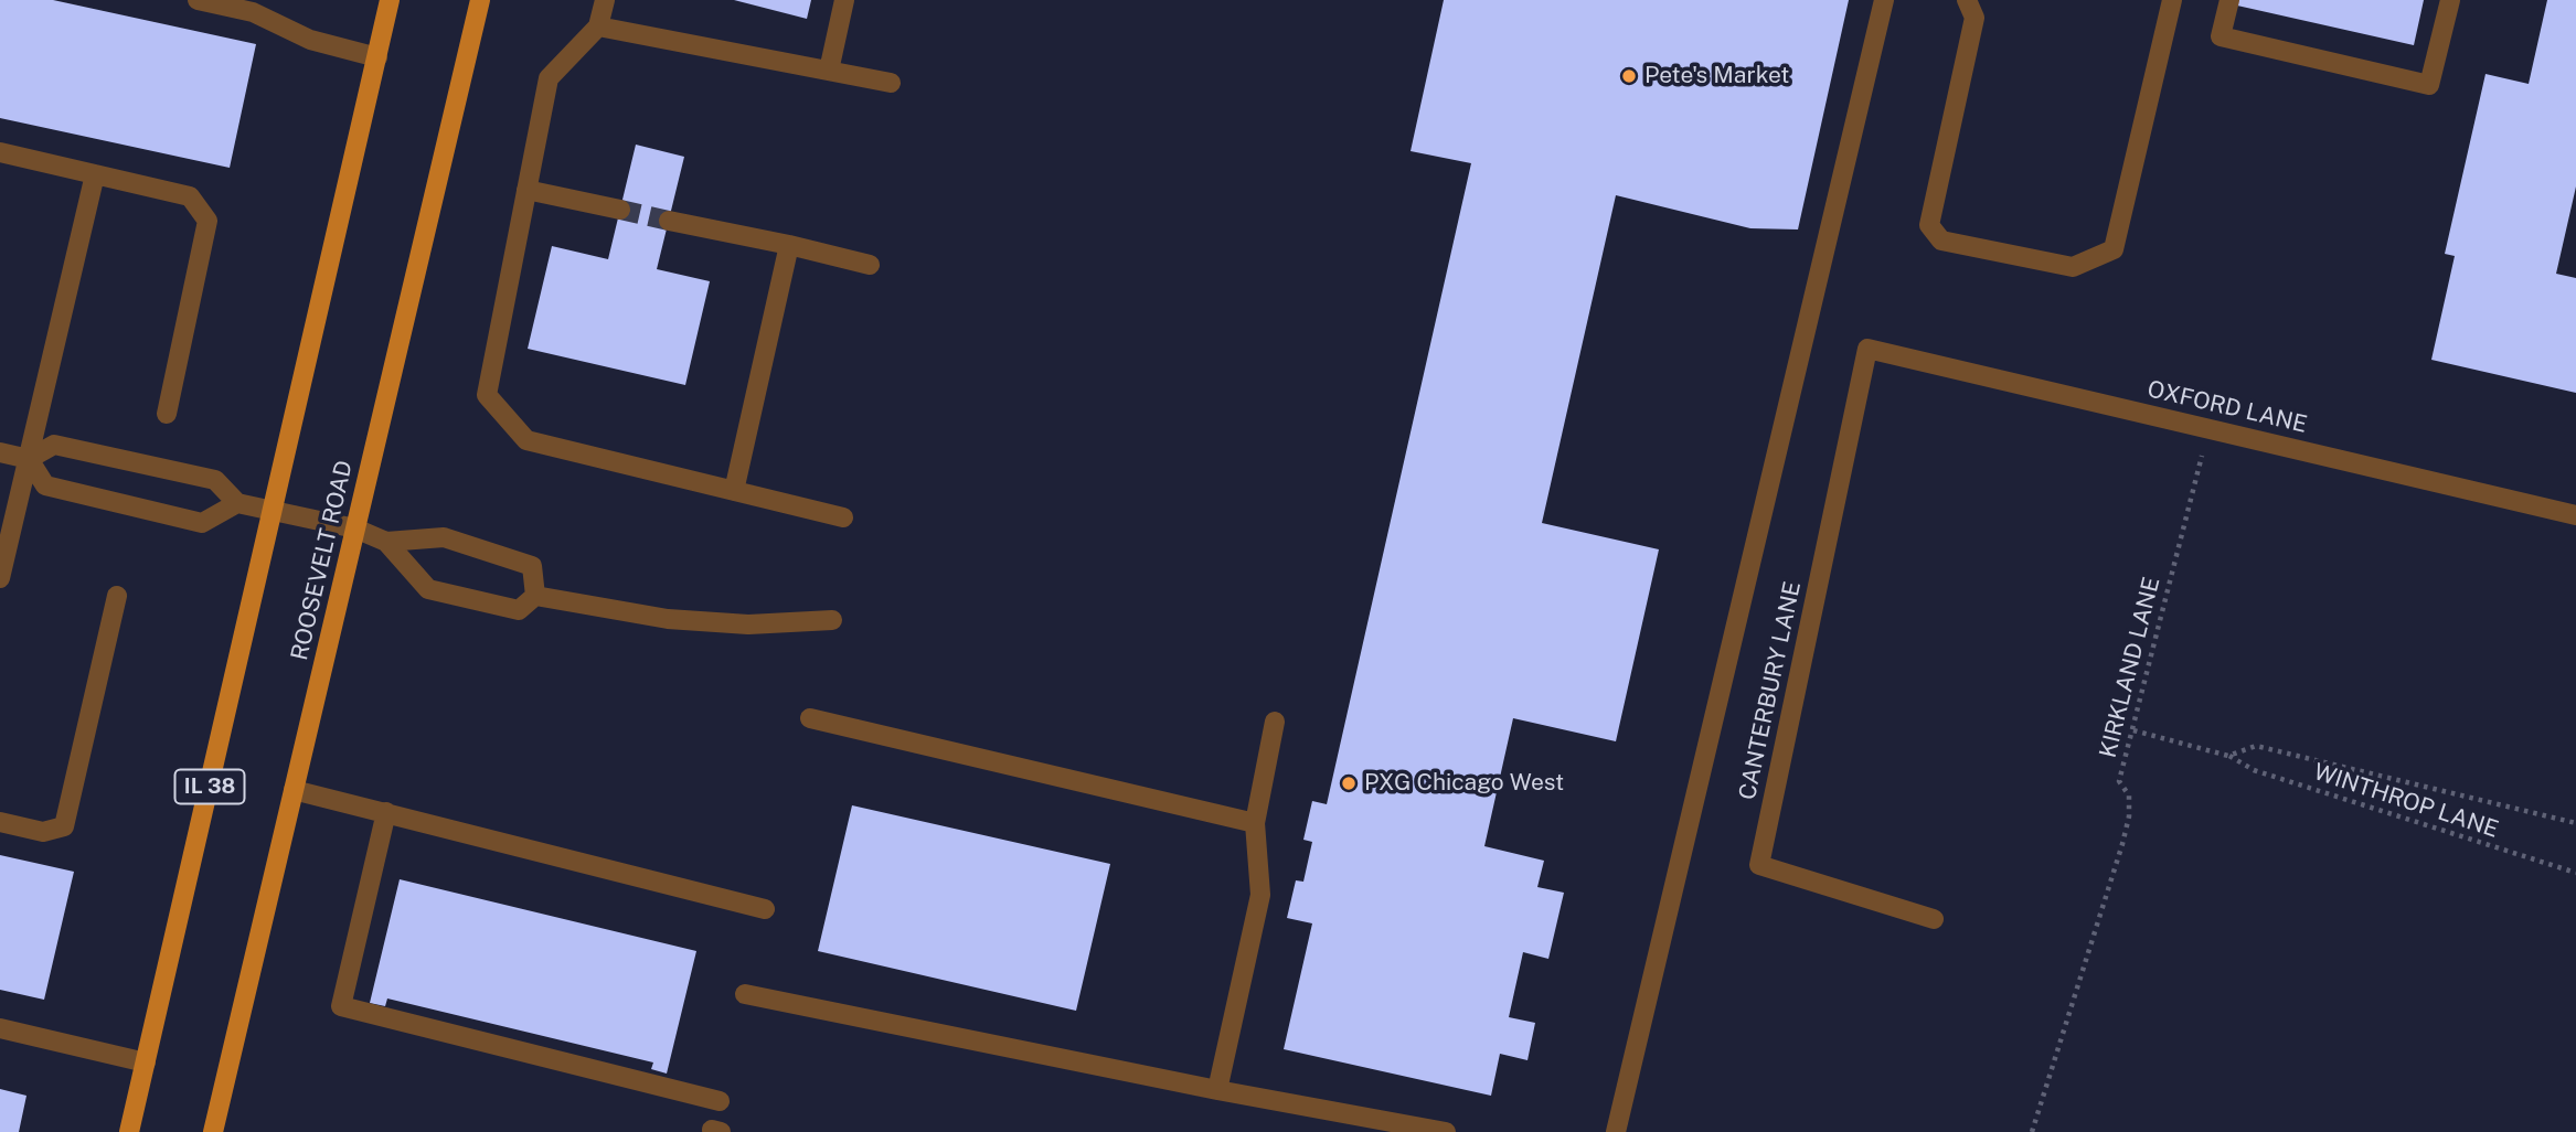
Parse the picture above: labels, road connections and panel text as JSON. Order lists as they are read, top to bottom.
{
  "streets": {
    "main road": ["ROOSEVELT ROAD", "IL 38"],
    "street": ["OXFORD LANE", "CANTERBURY LANE"],
    "path": ["KIRKLAND LANE", "WINTHROP LANE"]
  },
  "crossings": [
    ["OXFORD LANE", "KIRKLAND LANE"],
    ["OXFORD LANE", "CANTERBURY LANE"],
    ["KIRKLAND LANE", "WINTHROP LANE"]
  ],
  "places": ["Pete's Market", "PXG Chicago West"]
}
